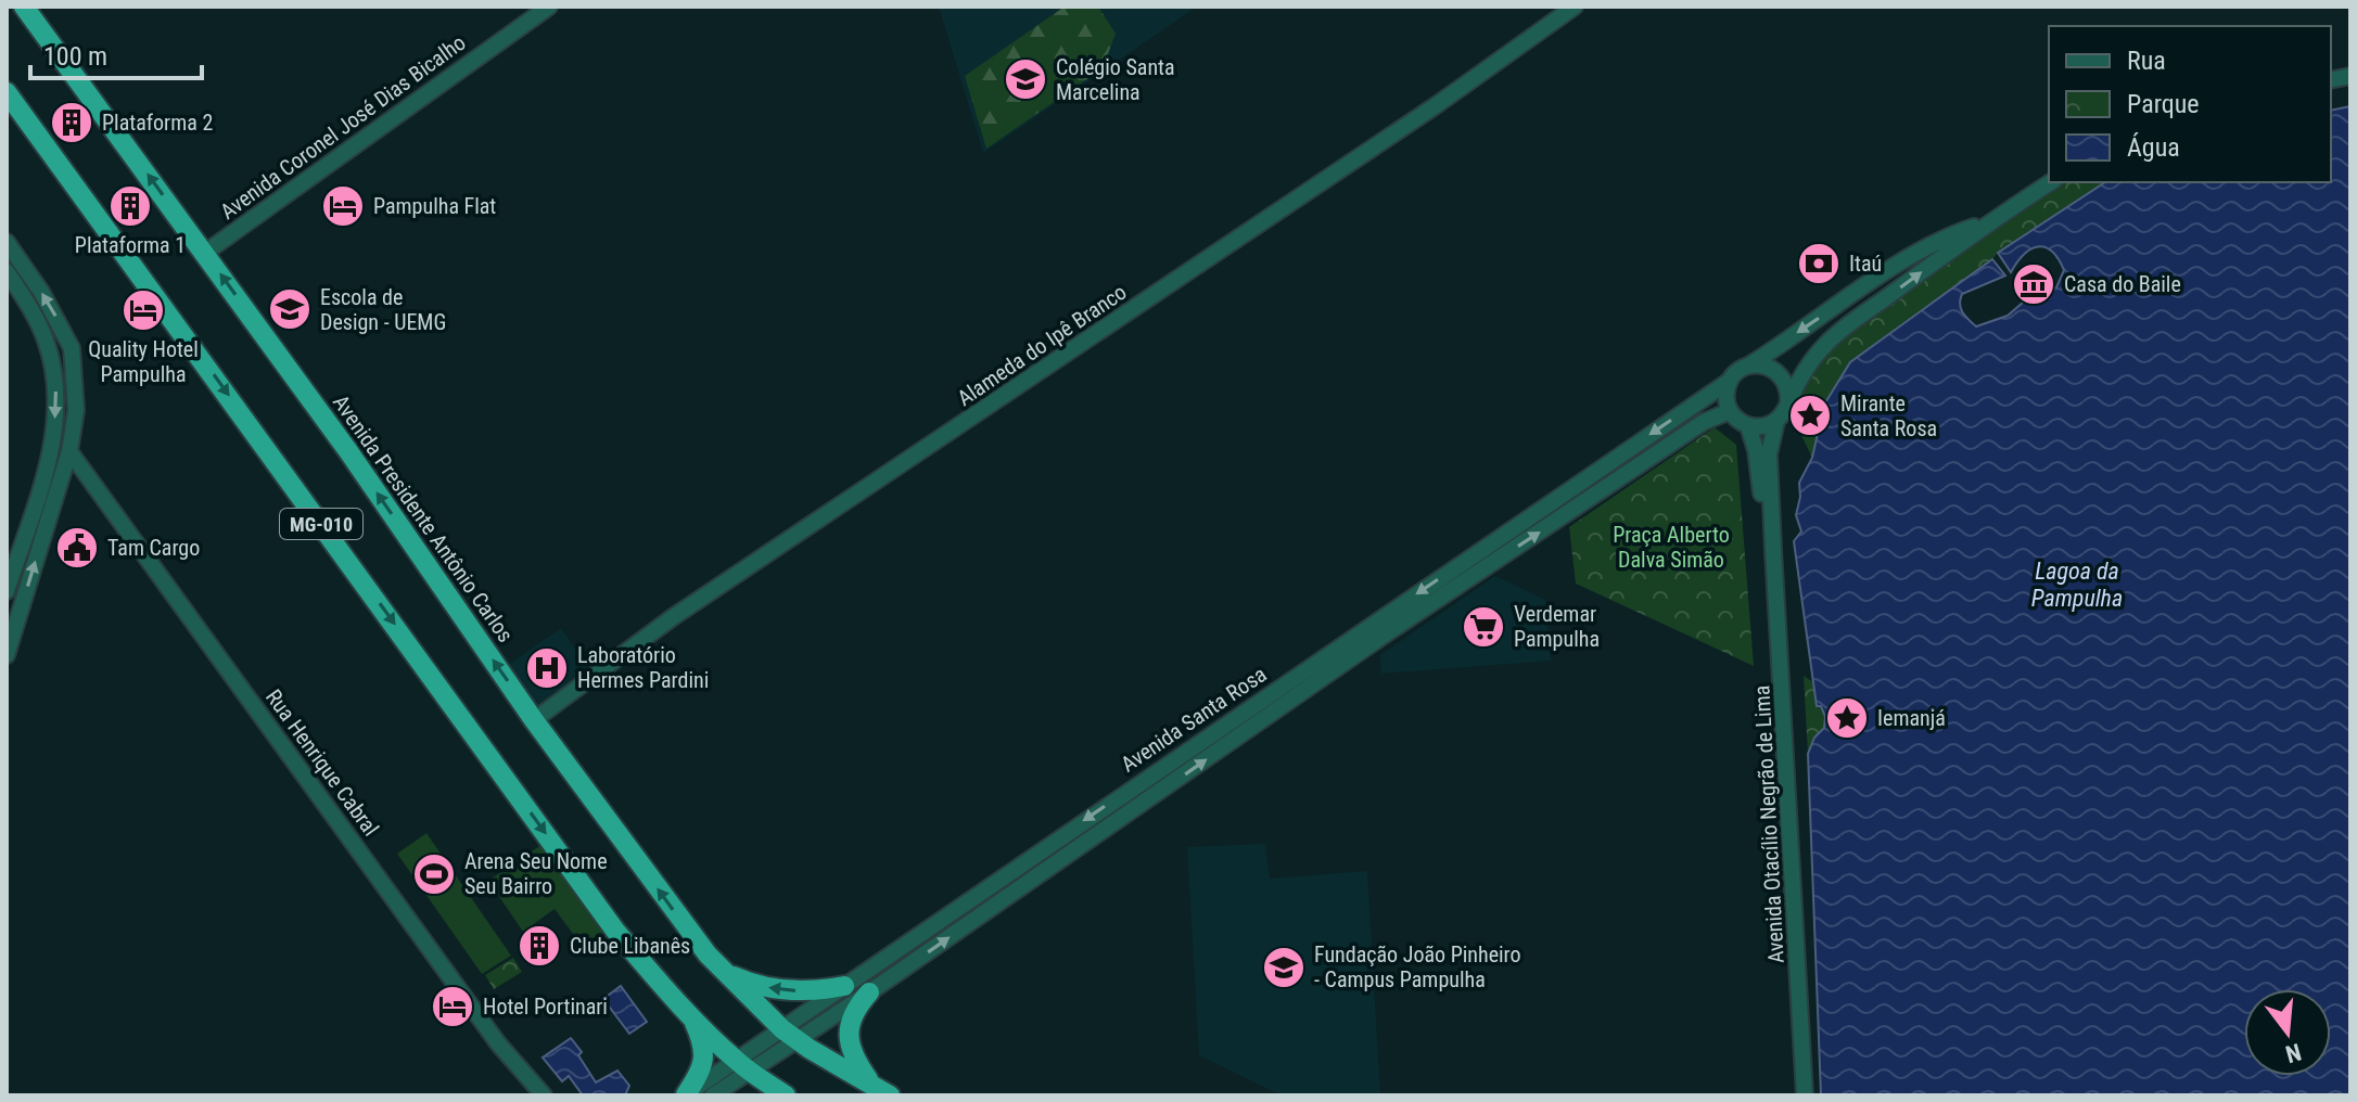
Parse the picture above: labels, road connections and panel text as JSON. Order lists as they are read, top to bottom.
{
  "streets": {
    "highway": ["Avenida Presidente Antônio Carlos", "MG-010"],
    "street": [
      "Avenida Coronel José Dias Bicalho",
      "Alameda do Ipê Branco",
      "Avenida Santa Rosa",
      "Rua Henrique Cabral",
      "Avenida Otacílio Negrão de Lima"
    ]
  },
  "crossings": [
    ["Avenida Coronel José Dias Bicalho", "Avenida Presidente Antônio Carlos"],
    ["Alameda do Ipê Branco", "Avenida Presidente Antônio Carlos"],
    ["Avenida Presidente Antônio Carlos", "Avenida Santa Rosa"],
    ["MG-010", "Avenida Santa Rosa"],
    ["Avenida Santa Rosa", "Avenida Otacílio Negrão de Lima"]
  ],
  "water": ["Lagoa da Pampulha"],
  "parks": ["Praça Alberto Dalva Simão"],
  "places": {
    "school or university": ["Colégio Santa Marcelina", "Escola de Design - UEMG", "Fundação João Pinheiro - Campus Pampulha"],
    "building": ["Plataforma 2", "Plataforma 1", "Clube Libanês"],
    "hotel": ["Pampulha Flat", "Quality Hotel Pampulha", "Hotel Portinari"],
    "bank": ["Itaú"],
    "museum": ["Casa do Baile"],
    "place": ["Mirante Santa Rosa", "Iemanjá"],
    "public building": ["Tam Cargo"],
    "supermarket": ["Verdemar Pampulha"],
    "hospital": ["Laboratório Hermes Pardini"],
    "sports": ["Arena Seu Nome Seu Bairro"]
  },
  "legend": ["Rua", "Parque", "Água"],
  "scale_bar": "100 m",
  "north": "bottom"
}
